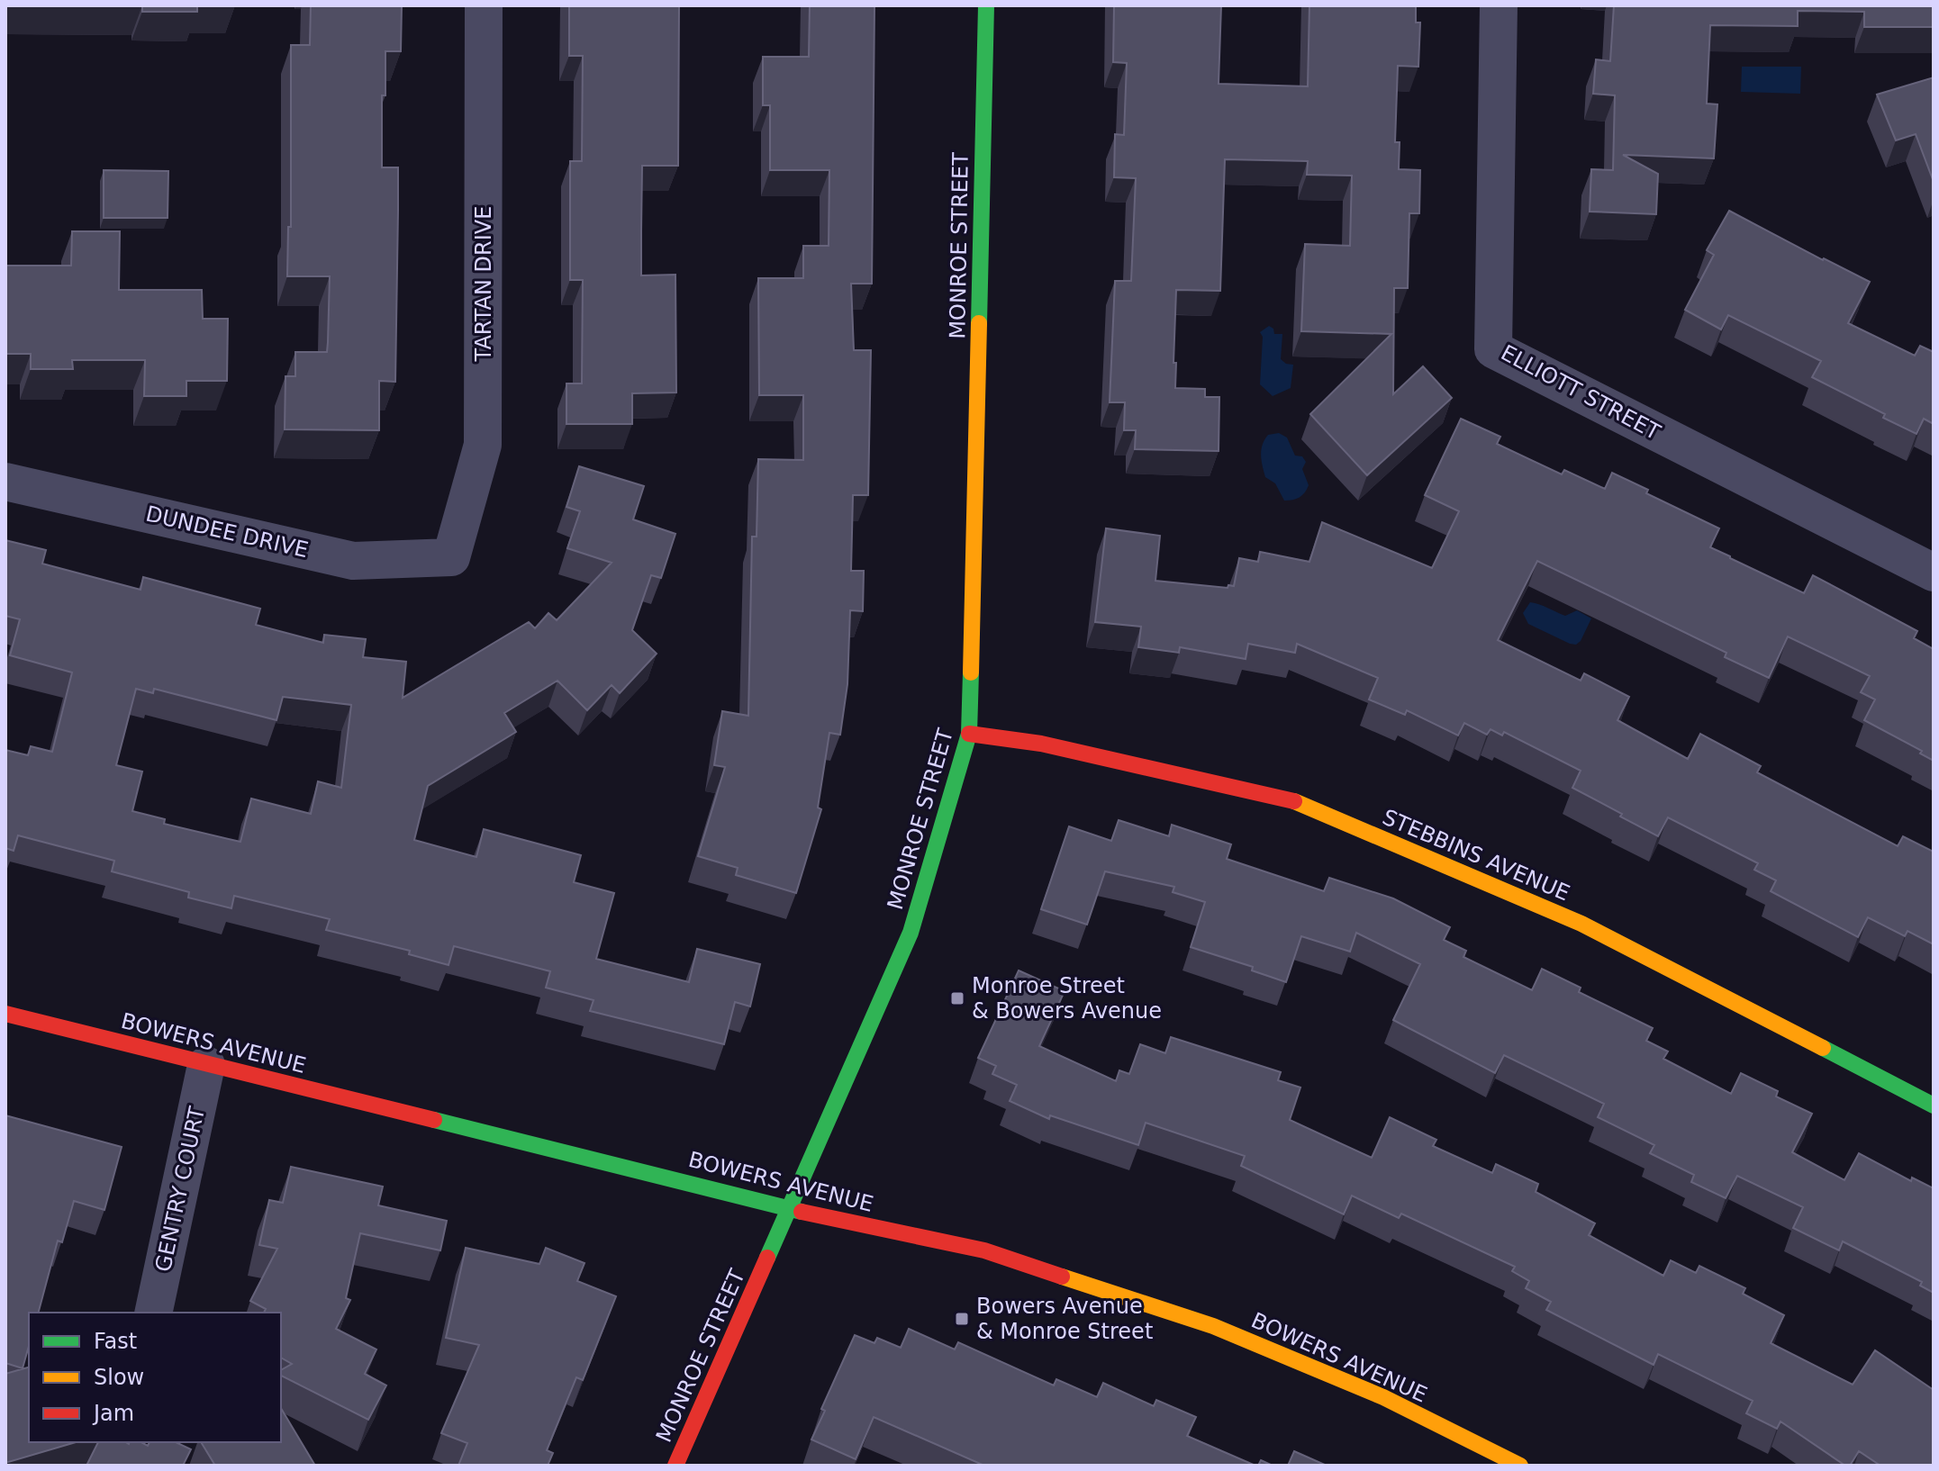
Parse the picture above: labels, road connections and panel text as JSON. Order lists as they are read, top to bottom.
{
  "streets": {
    "main road": ["MONROE STREET", "STEBBINS AVENUE", "BOWERS AVENUE"],
    "street": [
      "TARTAN DRIVE",
      "ELLIOTT STREET",
      "DUNDEE DRIVE",
      "GENTRY COURT"
    ]
  },
  "crossings": [
    ["MONROE STREET", "STEBBINS AVENUE"],
    ["MONROE STREET", "BOWERS AVENUE"],
    ["TARTAN DRIVE", "DUNDEE DRIVE"],
    ["BOWERS AVENUE", "GENTRY COURT"]
  ],
  "places": {
    "transit": ["Monroe Street & Bowers Avenue", "Bowers Avenue & Monroe Street"]
  },
  "legend": ["Fast", "Slow", "Jam"]
}
